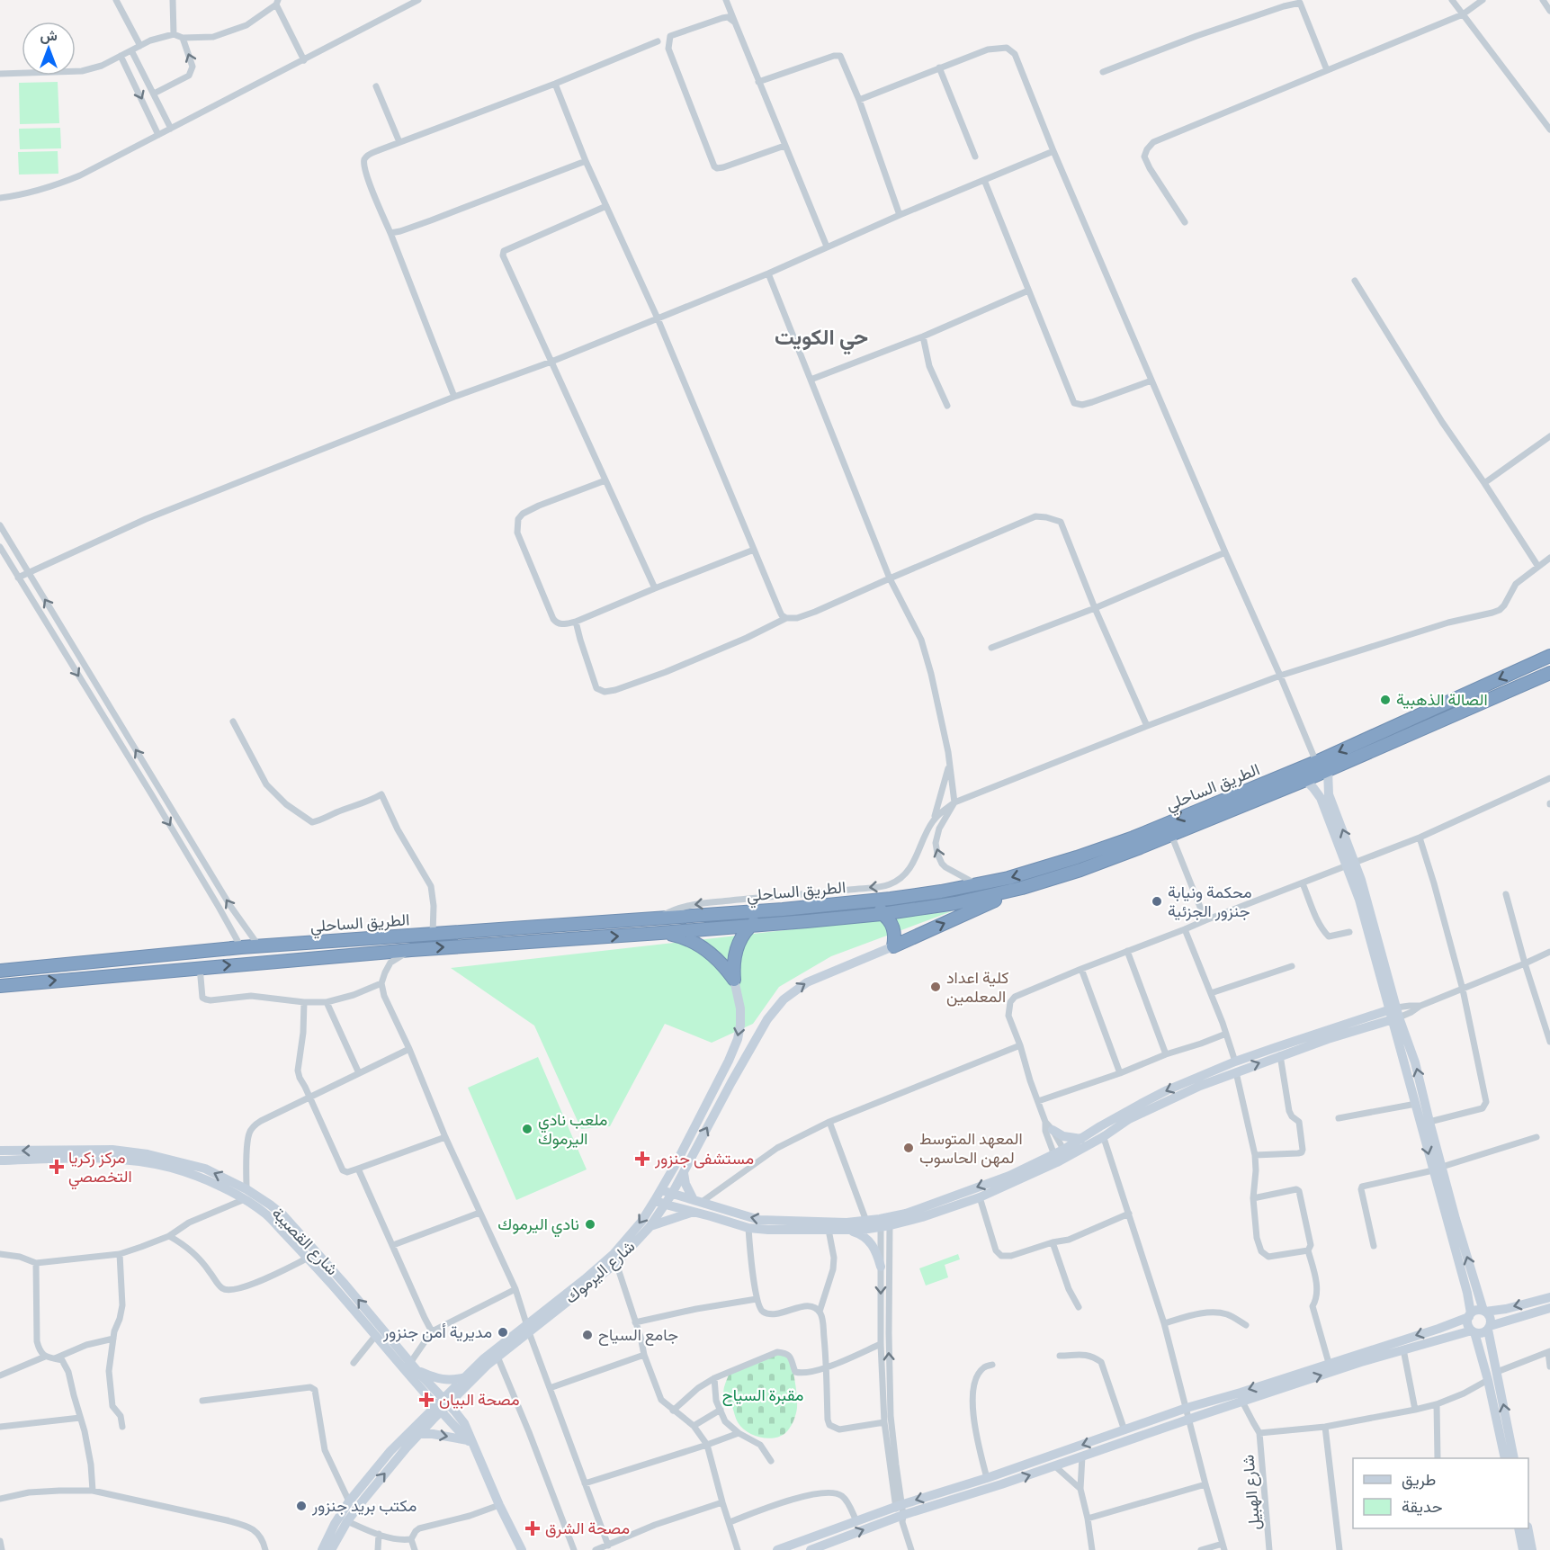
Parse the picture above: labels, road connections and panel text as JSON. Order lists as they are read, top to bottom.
{
  "streets": {
    "highway": ["الطريق الساحلي"],
    "street": ["شارع القصيبة", "شارع اليرموك", "شارع الهبيل"]
  },
  "crossings": [
    ["شارع القصيبة", "شارع اليرموك"]
  ],
  "districts": ["حي الكويت"],
  "parks": ["مقبرة السياح"],
  "places": {
    "other": [
      "الصالة الذهبية",
      "محكمة ونيابة جنزور الجزئية",
      "كلية اعداد المعلمين",
      "ملعب نادي اليرموك",
      "المعهد المتوسط لمهن الحاسوب",
      "نادي اليرموك",
      "مديرية أمن جنزور",
      "جامع السياح",
      "مكتب بريد جنزور"
    ],
    "health": [
      "مستشفى جنزور",
      "مركز زكريا التخصصي",
      "مصحة البيان",
      "مصحة الشرق"
    ]
  },
  "legend": ["طريق", "حديقة"],
  "north": "top"
}
